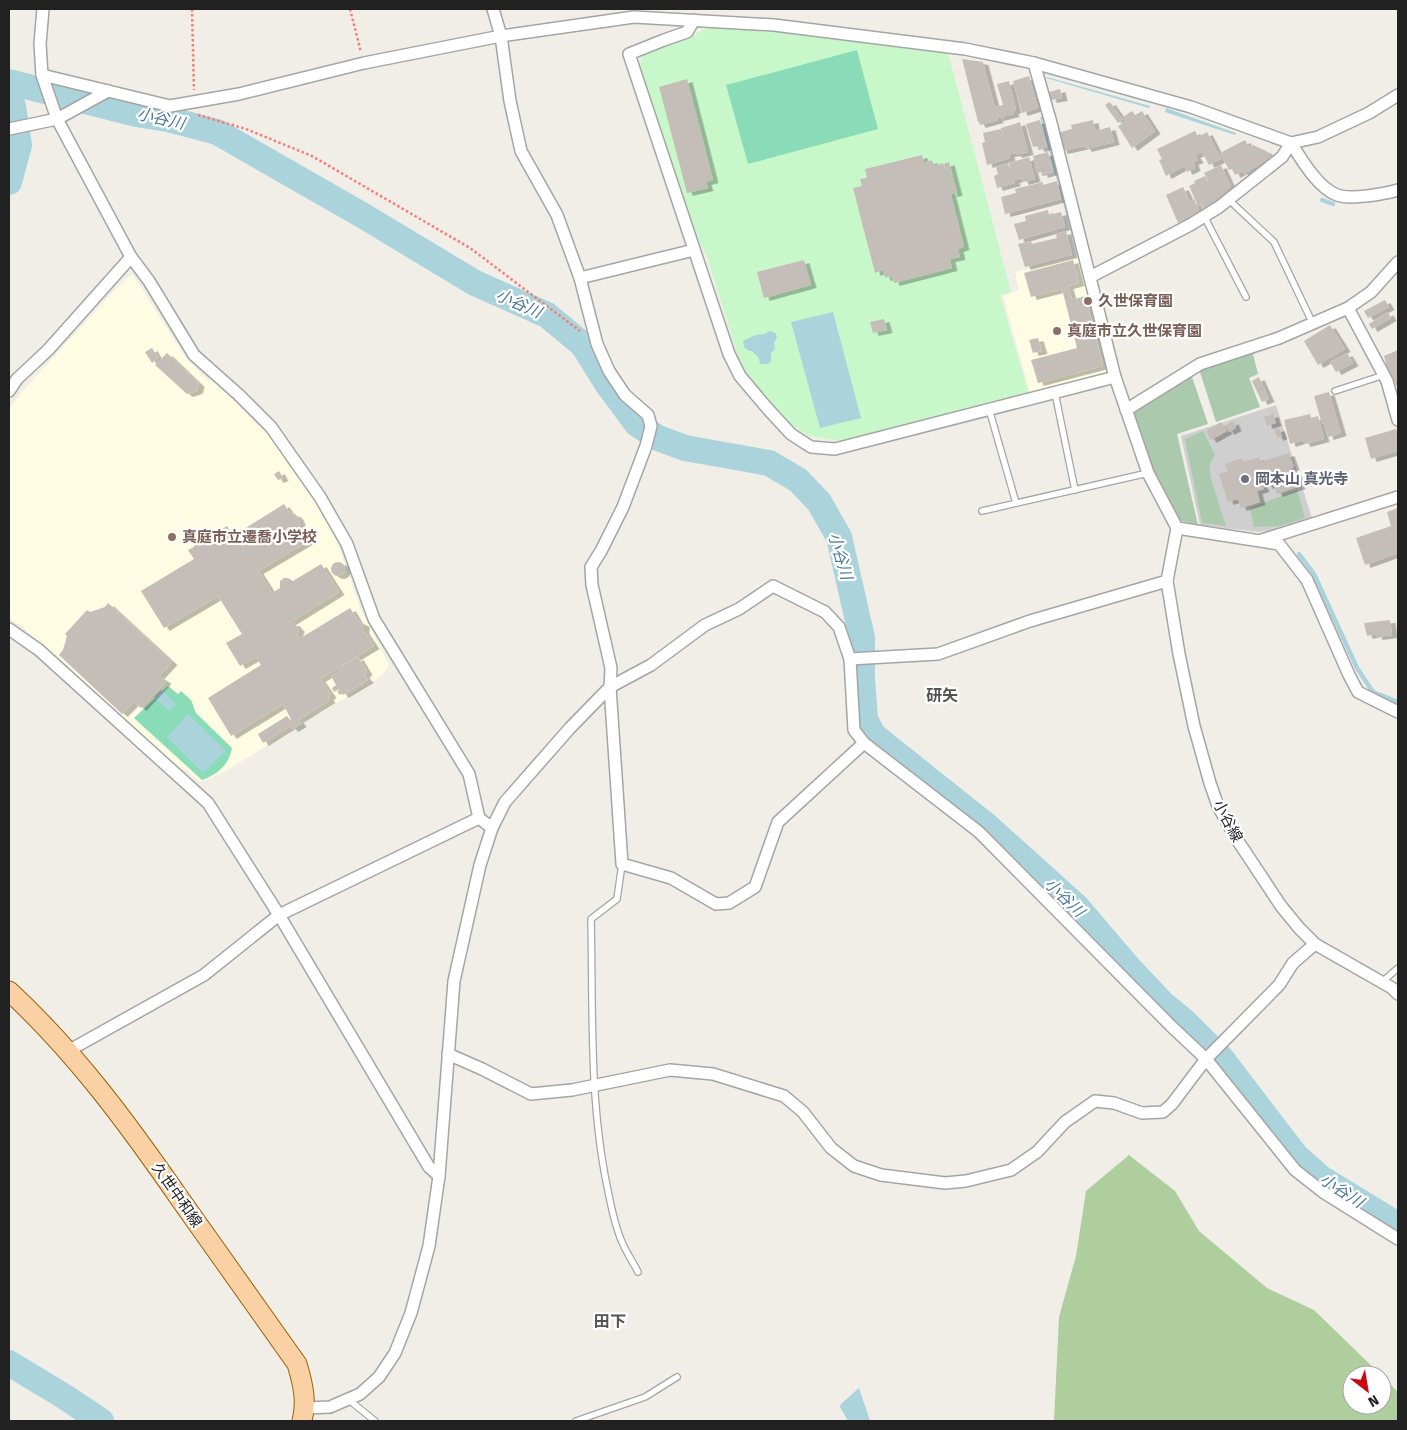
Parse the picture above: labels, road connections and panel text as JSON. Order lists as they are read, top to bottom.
{
  "streets": {
    "main road": ["久世中和線"],
    "street": ["小谷線"]
  },
  "districts": ["研矢", "田下"],
  "water": ["小谷川"],
  "places": [
    "久世保育園",
    "真庭市立久世保育園",
    "岡本山 真光寺",
    "真庭市立遷喬小学校"
  ],
  "north": "bottom right"
}
